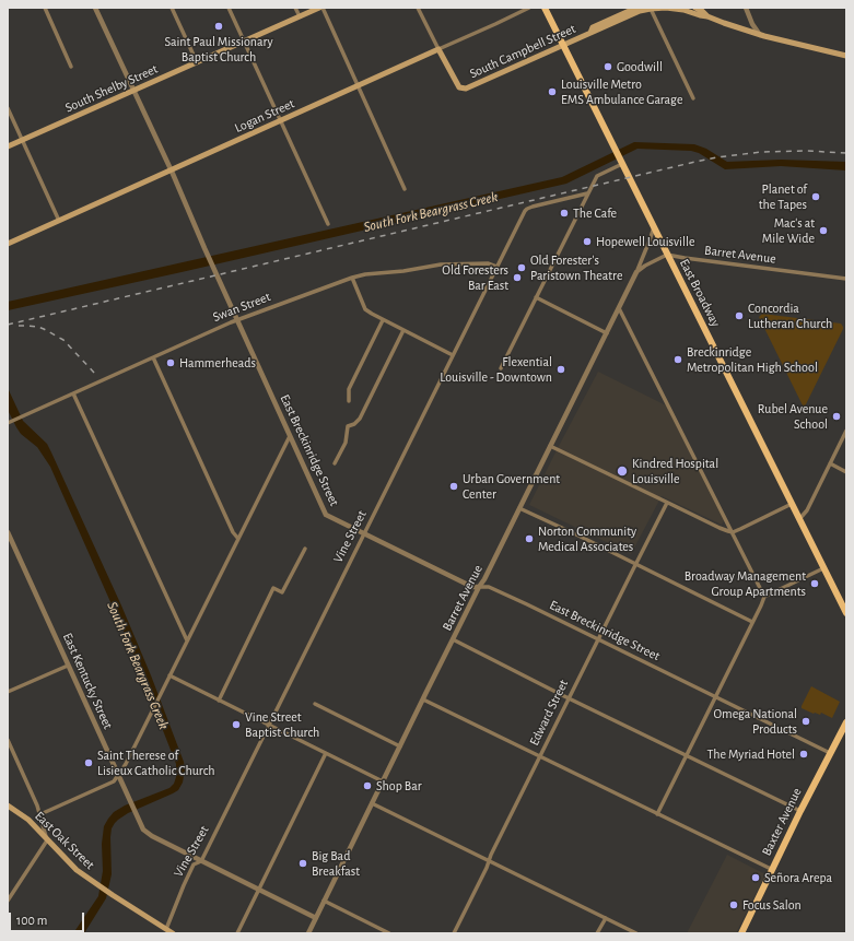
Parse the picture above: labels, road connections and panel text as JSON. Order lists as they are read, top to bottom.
{
  "streets": {
    "main road": [
      "South Campbell Street",
      "South Shelby Street",
      "Logan Street",
      "East Broadway",
      "Baxter Avenue",
      "East Oak Street"
    ],
    "street": [
      "Barret Avenue",
      "Swan Street",
      "East Breckinridge Street",
      "Vine Street",
      "East Kentucky Street",
      "Edward Street"
    ]
  },
  "crossings": [
    ["South Campbell Street", "Logan Street"],
    ["South Campbell Street", "East Broadway"],
    ["South Shelby Street", "East Breckinridge Street"],
    ["Logan Street", "East Breckinridge Street"],
    ["Barret Avenue", "East Broadway"],
    ["Barret Avenue", "East Breckinridge Street"],
    ["Barret Avenue", "East Kentucky Street"],
    ["Swan Street", "East Breckinridge Street"],
    ["Swan Street", "Vine Street"],
    ["East Breckinridge Street", "Vine Street"],
    ["East Breckinridge Street", "Edward Street"],
    ["East Breckinridge Street", "Baxter Avenue"],
    ["Vine Street", "East Kentucky Street"],
    ["Vine Street", "East Oak Street"]
  ],
  "water": ["South Fork Beargrass Creek"],
  "places": [
    "Saint Paul Missionary Baptist Church",
    "Goodwill",
    "Louisville Metro EMS Ambulance Garage",
    "Planet of the Tapes",
    "The Cafe",
    "Mac's at Mile Wide",
    "Hopewell Louisville",
    "Old Forester's Paristown Theatre",
    "Old Foresters Bar East",
    "Concordia Lutheran Church",
    "Breckinridge Metropolitan High School",
    "Hammerheads",
    "Flexential Louisville - Downtown",
    "Rubel Avenue School",
    "Kindred Hospital Louisville",
    "Urban Government Center",
    "Norton Community Medical Associates",
    "Broadway Management Group Apartments",
    "Omega National Products",
    "Vine Street Baptist Church",
    "The Myriad Hotel",
    "Saint Therese of Lisieux Catholic Church",
    "Shop Bar",
    "Big Bad Breakfast",
    "Señora Arepa",
    "Focus Salon"
  ],
  "scale_bar": "100 m"
}
